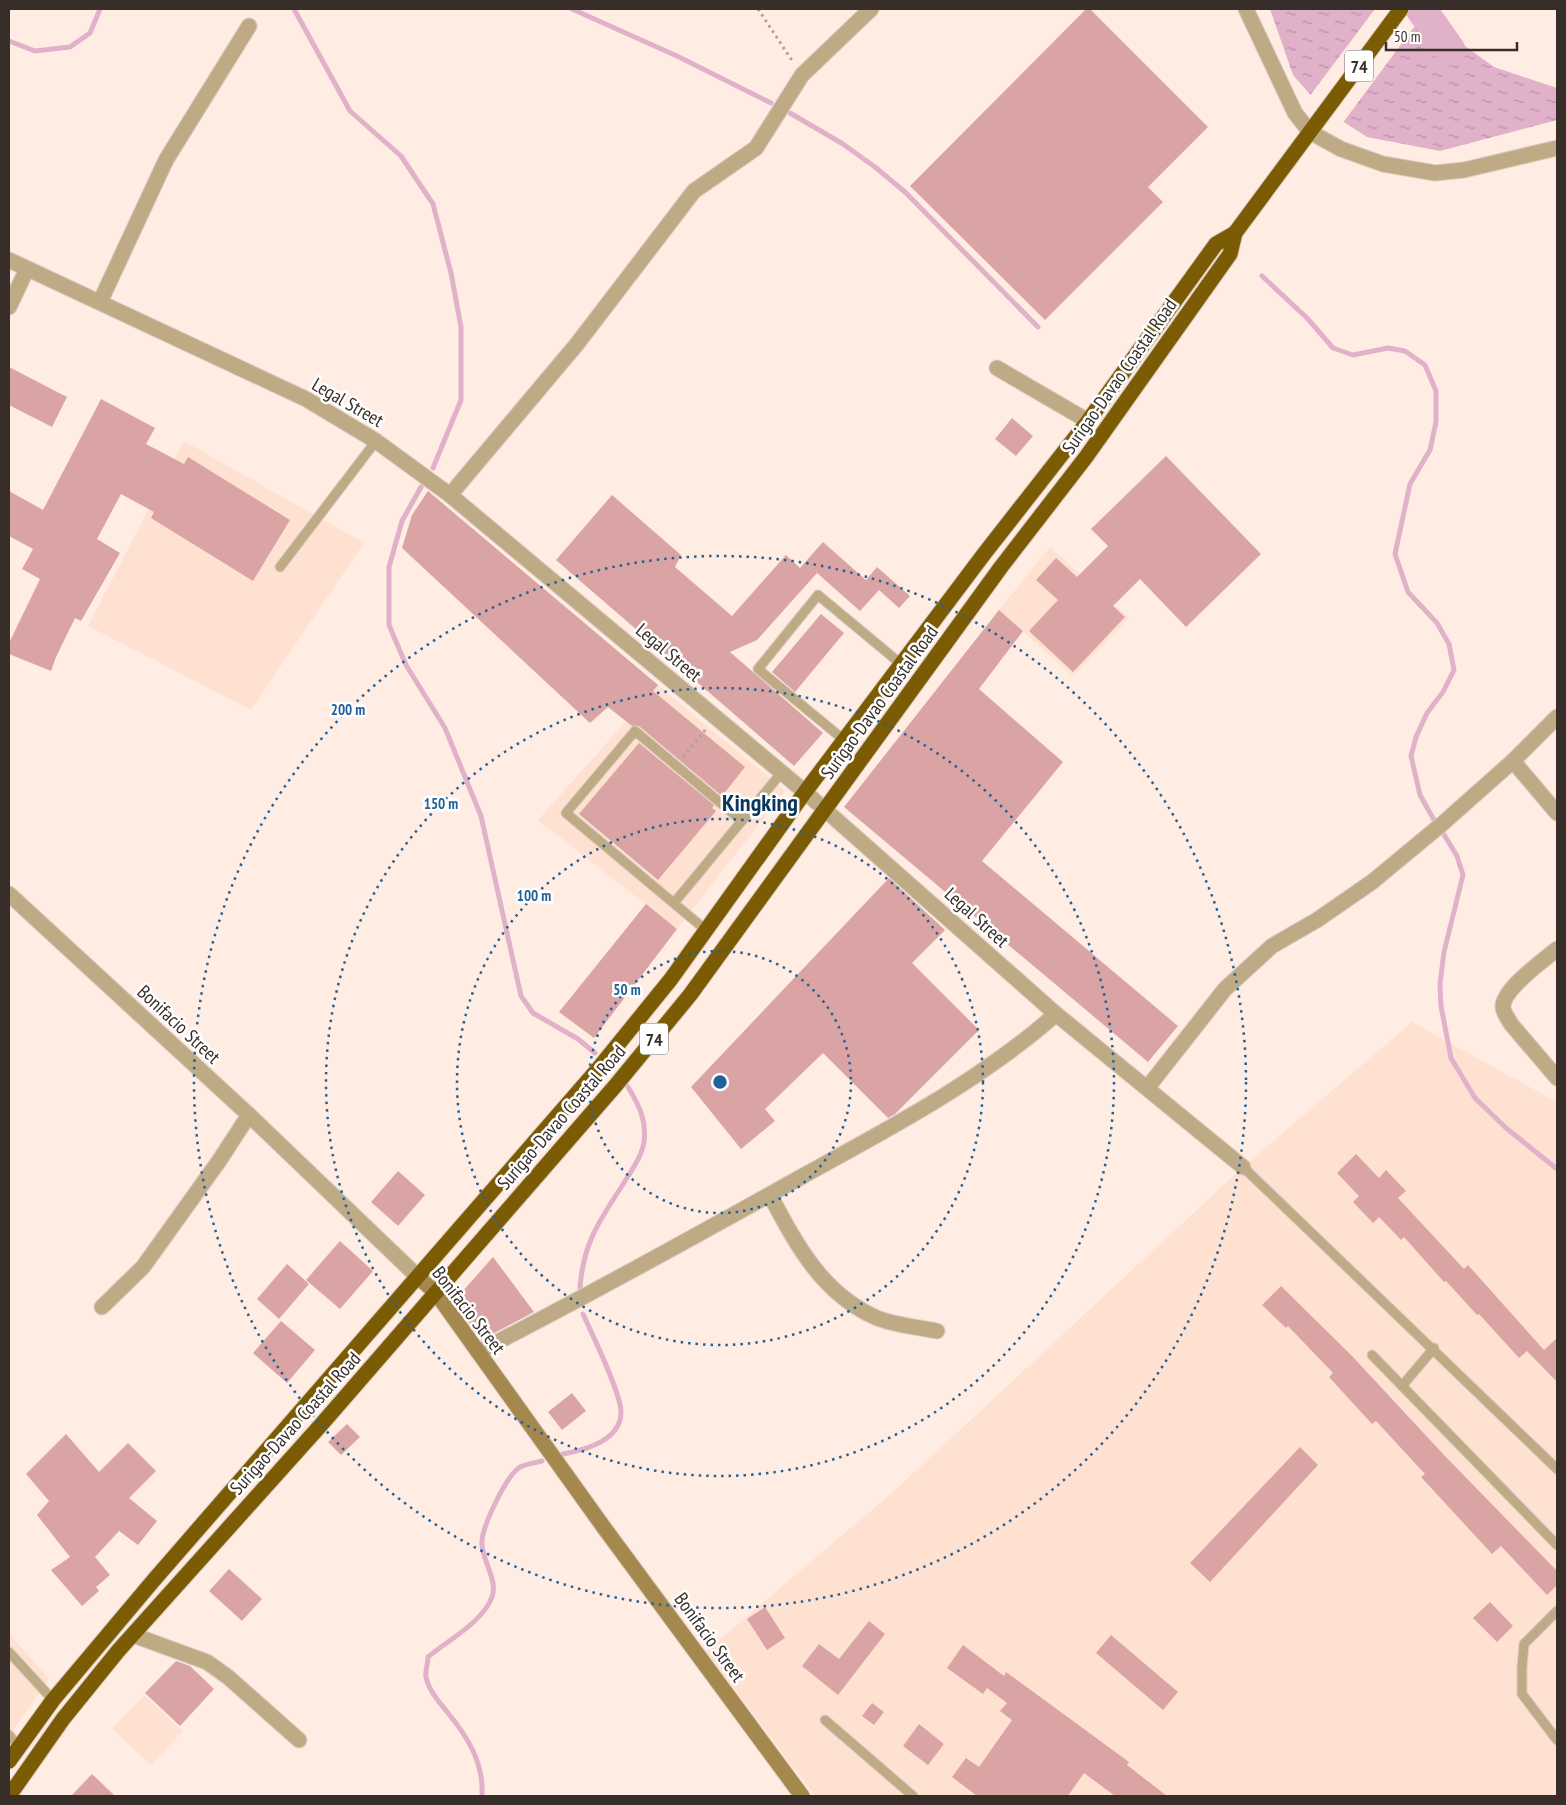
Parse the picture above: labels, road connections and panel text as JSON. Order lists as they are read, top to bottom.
{
  "streets": {
    "highway": ["74", "Surigao-Davao Coastal Road"],
    "street": ["Legal Street", "Bonifacio Street"]
  },
  "crossings": [
    ["Surigao-Davao Coastal Road", "Legal Street"],
    ["Surigao-Davao Coastal Road", "Bonifacio Street"]
  ],
  "districts": ["Kingking"],
  "scale_bar": "50 m",
  "rings": [
    "200 m",
    "150 m",
    "100 m",
    "50 m"
  ]
}
